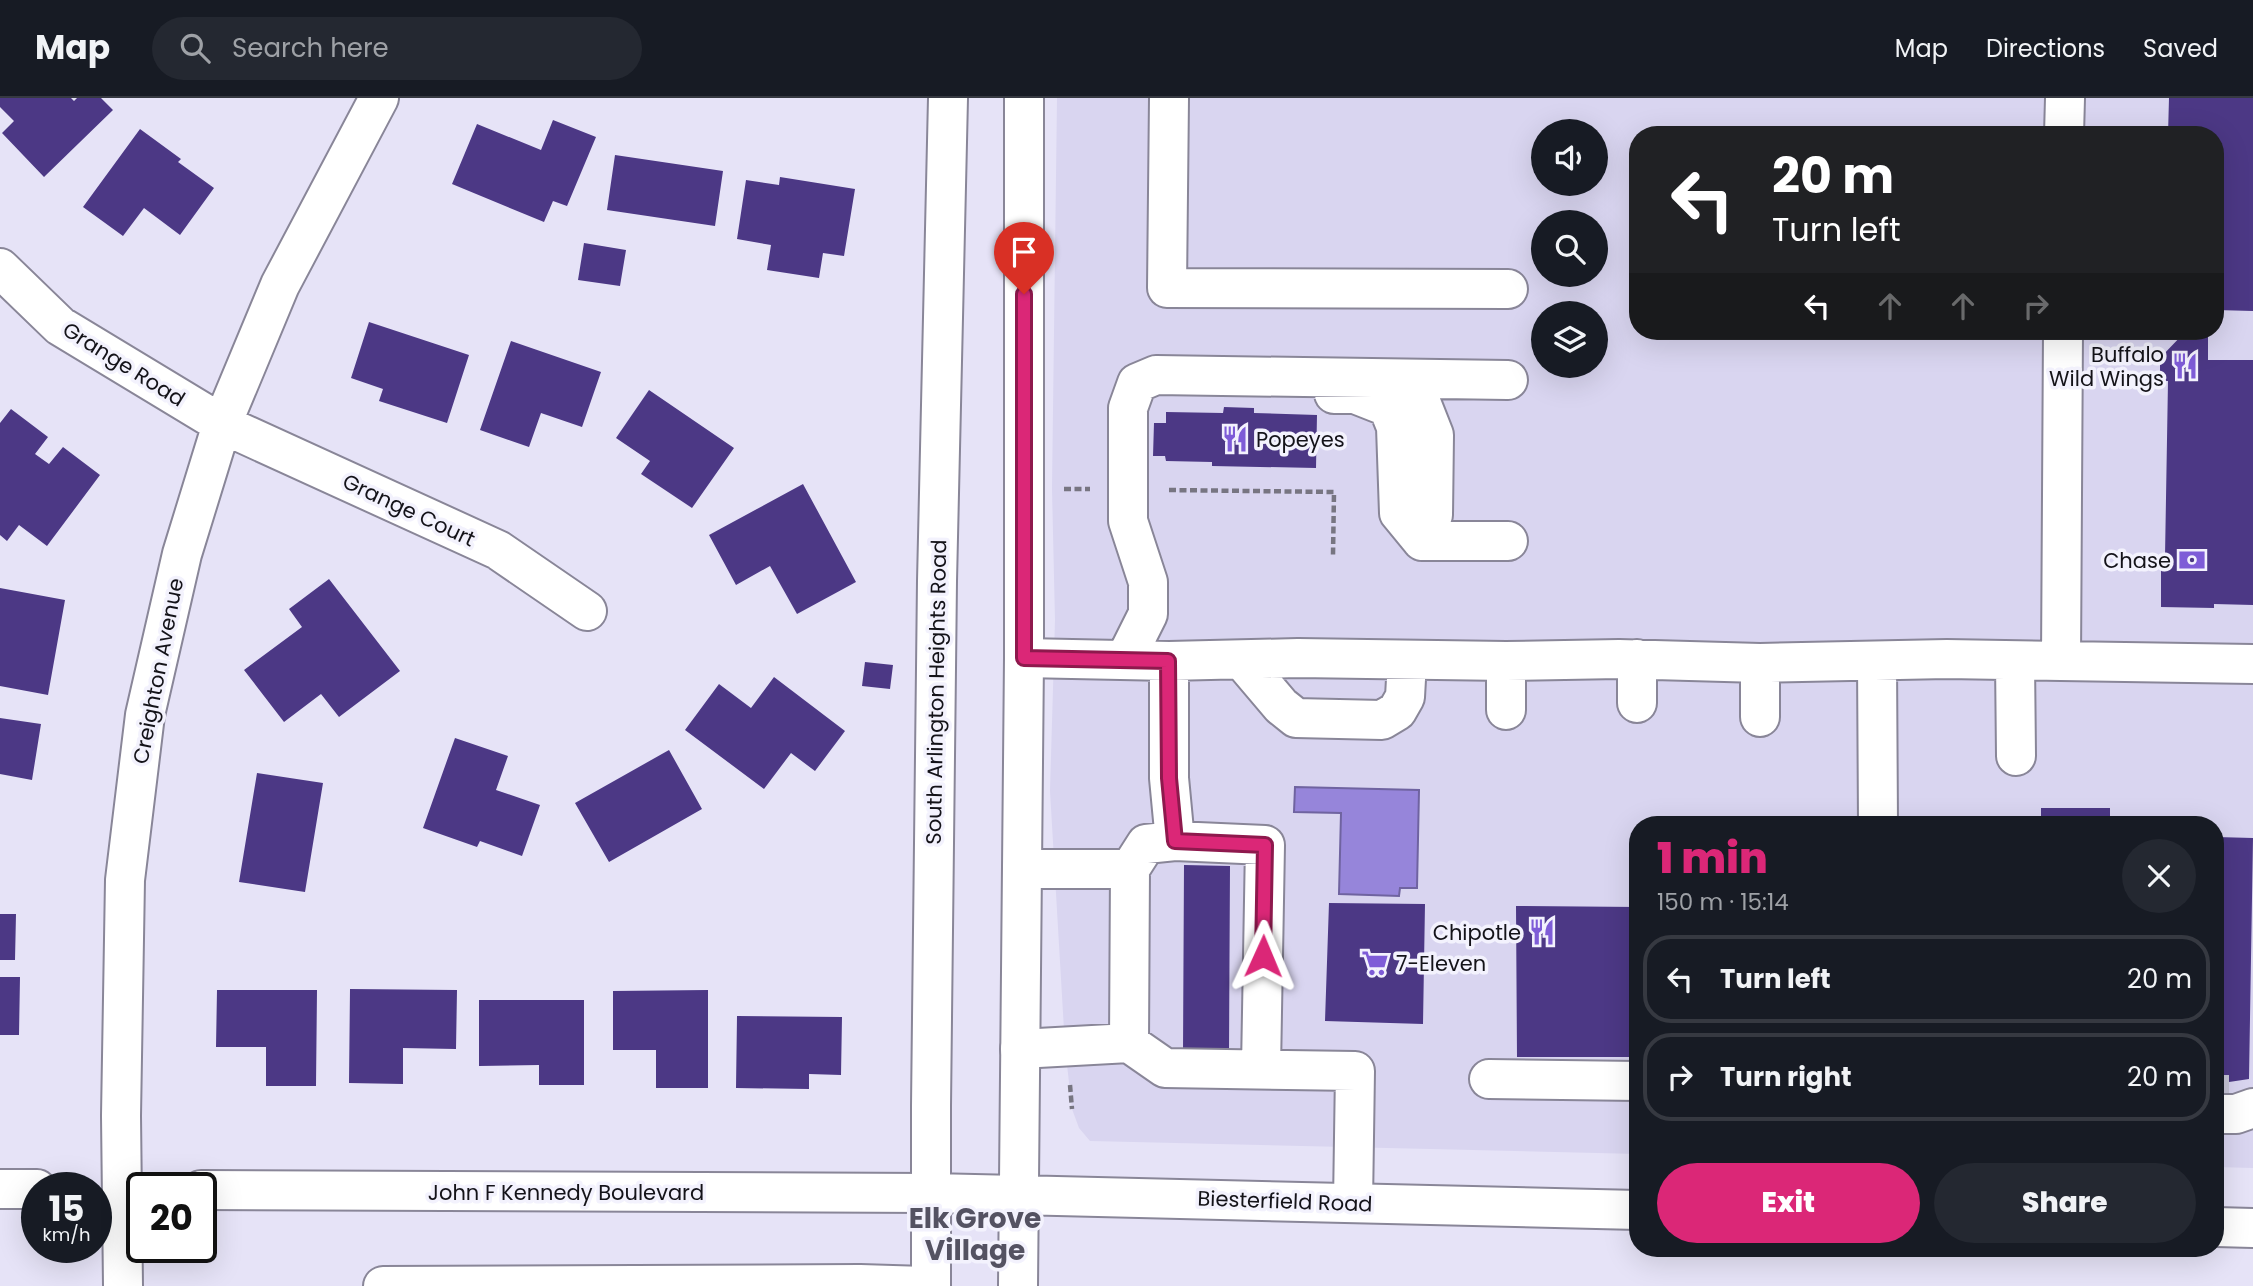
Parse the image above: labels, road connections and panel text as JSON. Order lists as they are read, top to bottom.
{
  "streets": {
    "street": [
      "Grange Road",
      "Grange Court",
      "Creighton Avenue",
      "South Arlington Heights Road",
      "John F Kennedy Boulevard",
      "Biesterfield Road"
    ]
  },
  "crossings": [
    ["Grange Road", "Grange Court"],
    ["Grange Road", "Creighton Avenue"],
    ["Grange Court", "Creighton Avenue"],
    ["South Arlington Heights Road", "John F Kennedy Boulevard"],
    ["South Arlington Heights Road", "Biesterfield Road"],
    ["John F Kennedy Boulevard", "Biesterfield Road"]
  ],
  "districts": ["Elk Grove Village"],
  "places": {
    "restaurant": ["Buffalo Wild Wings", "Popeyes", "Chipotle"],
    "bank": ["Chase"],
    "supermarket": ["7-Eleven"]
  },
  "page": {
    "header": "Map",
    "search": "Search here",
    "nav": ["Map", "Directions", "Saved"],
    "turn": ["20 m", "Turn left"],
    "heading": ["1 min", "150 m · 15:14"],
    "list": [
      {
        "name": "Turn left",
        "value": "20 m"
      },
      {
        "name": "Turn right",
        "value": "20 m"
      }
    ],
    "buttons": ["Exit", "Share"],
    "speed": "15 km/h",
    "limit": "20"
  }
}
